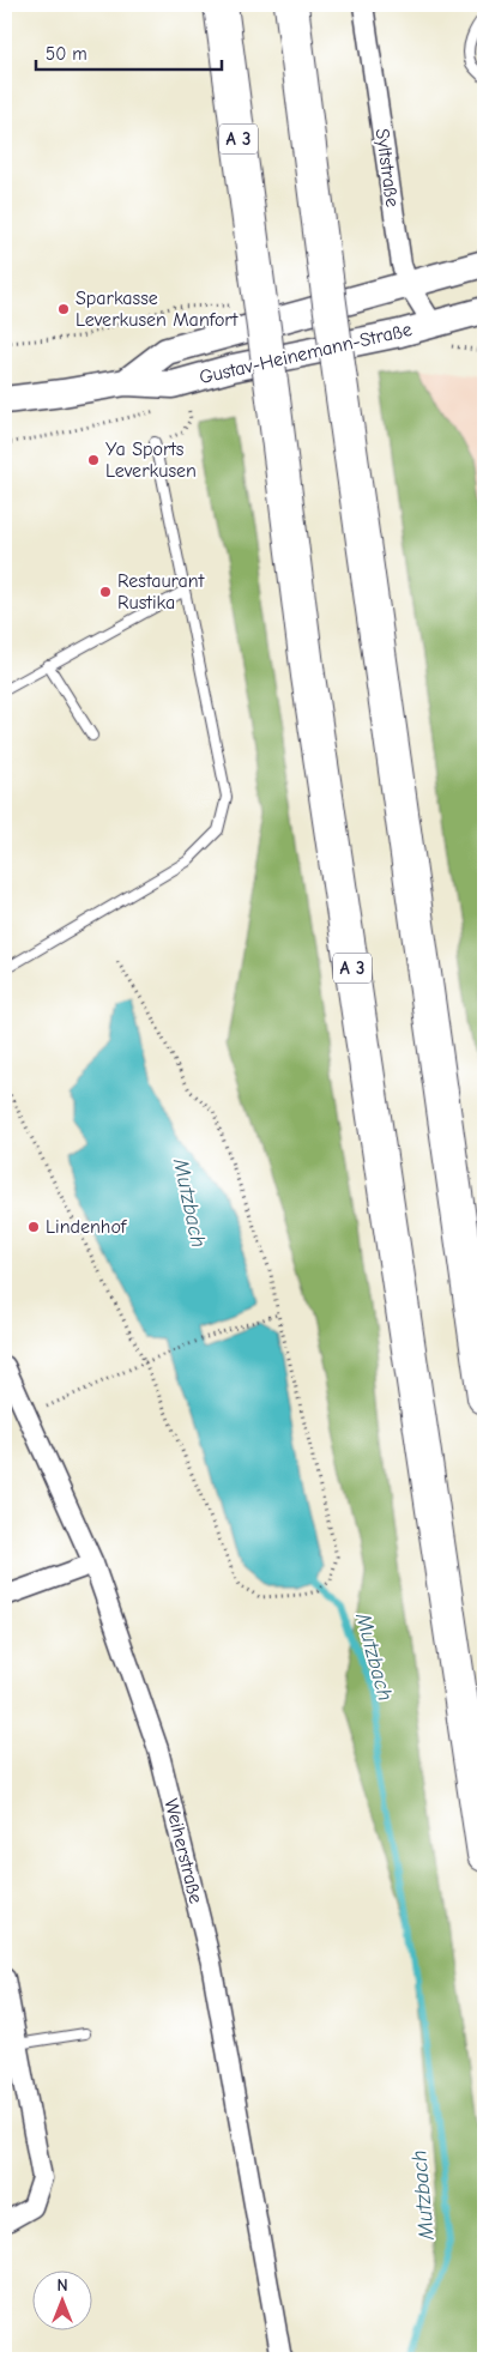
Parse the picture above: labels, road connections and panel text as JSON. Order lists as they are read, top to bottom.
{
  "streets": {
    "highway": ["A 3"],
    "main road": ["Gustav-Heinemann-Straße"],
    "street": ["Syltstraße", "Weiherstraße"]
  },
  "crossings": [
    ["Syltstraße", "Gustav-Heinemann-Straße"]
  ],
  "water": ["Mutzbach"],
  "places": [
    "Sparkasse Leverkusen Manfort",
    "Ya Sports Leverkusen",
    "Restaurant Rustika",
    "Lindenhof"
  ],
  "scale_bar": "50 m",
  "north": "top"
}
